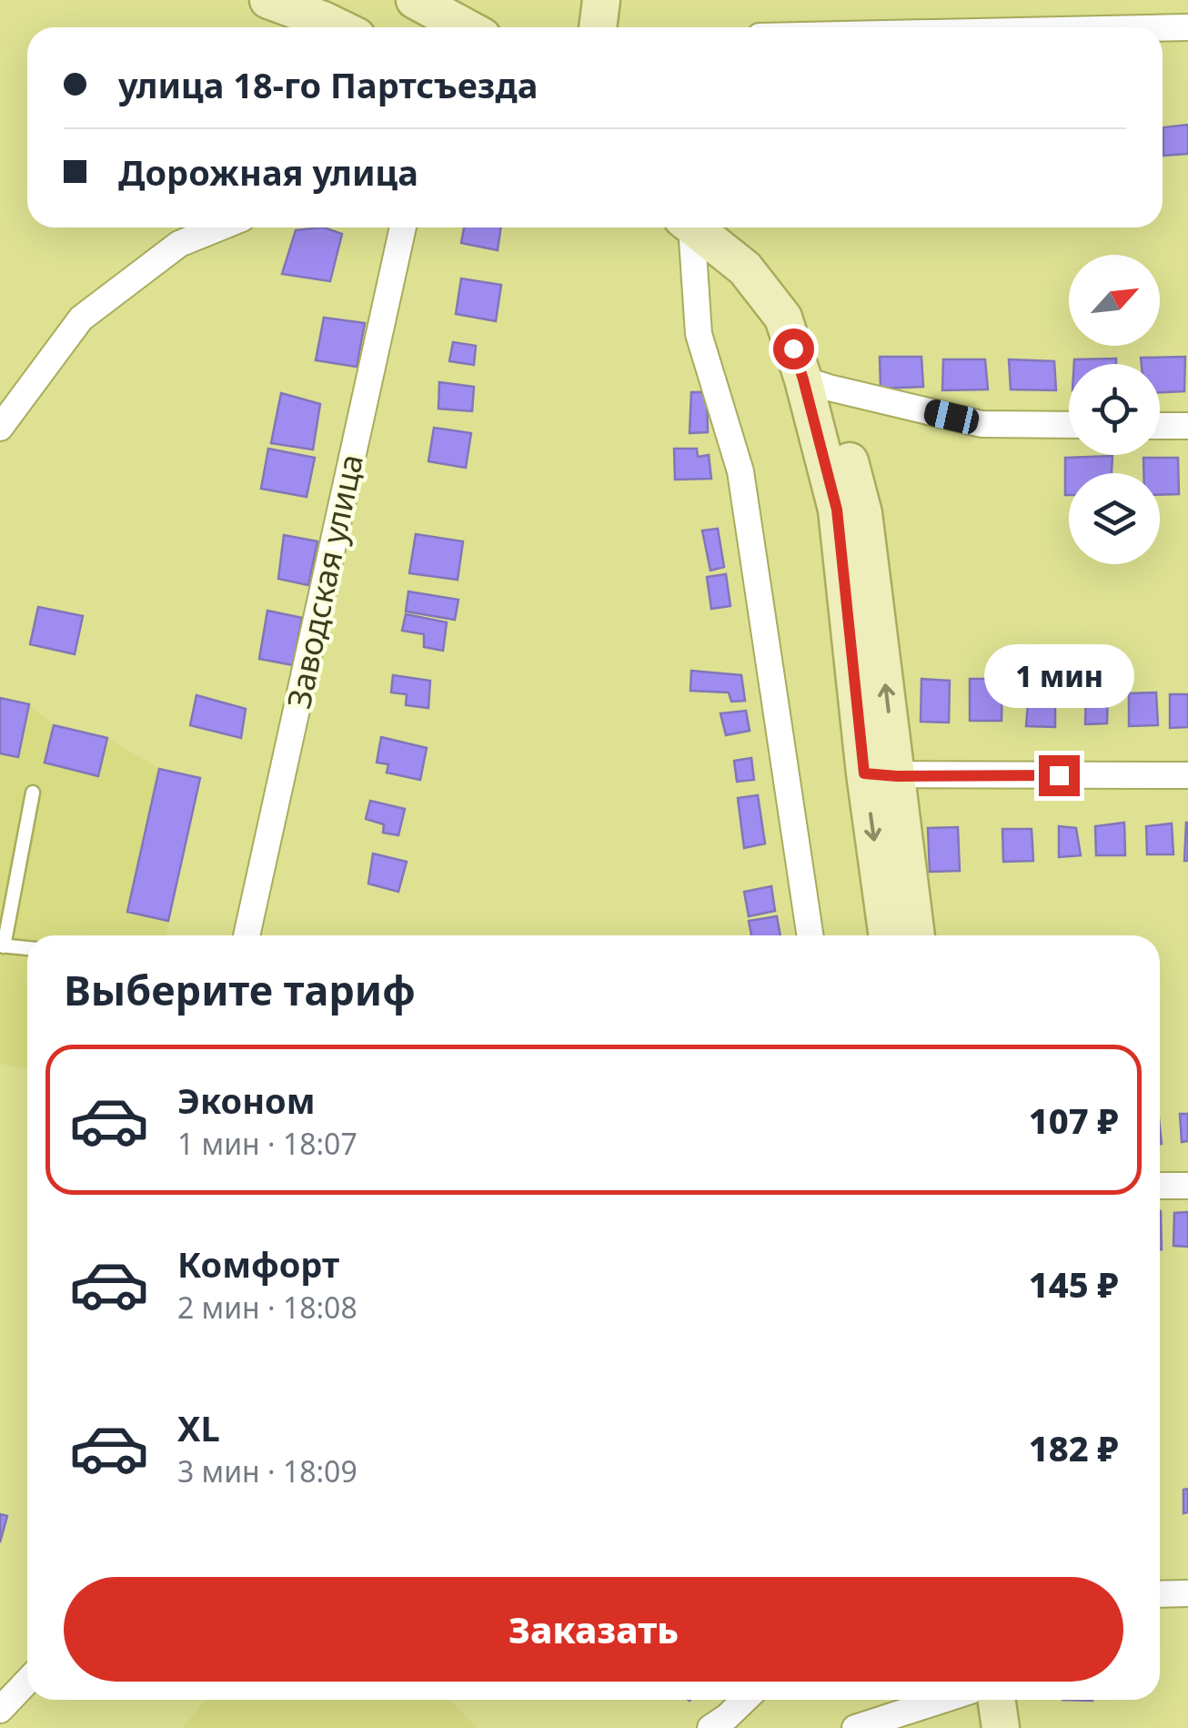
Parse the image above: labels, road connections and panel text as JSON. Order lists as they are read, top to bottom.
{
  "streets": {
    "street": ["Заводская улица"]
  },
  "north": "top right",
  "page": {
    "banner": ["улица 18-го Партсъезда", "Дорожная улица"],
    "bubble": "1 мин",
    "heading": "Выберите тариф",
    "list": [
      {
        "name": "Эконом",
        "note": "1 мин · 18:07",
        "value": "107 ₽"
      },
      {
        "name": "Комфорт",
        "note": "2 мин · 18:08",
        "value": "145 ₽"
      },
      {
        "name": "XL",
        "note": "3 мин · 18:09",
        "value": "182 ₽"
      }
    ],
    "buttons": "Заказать"
  }
}
